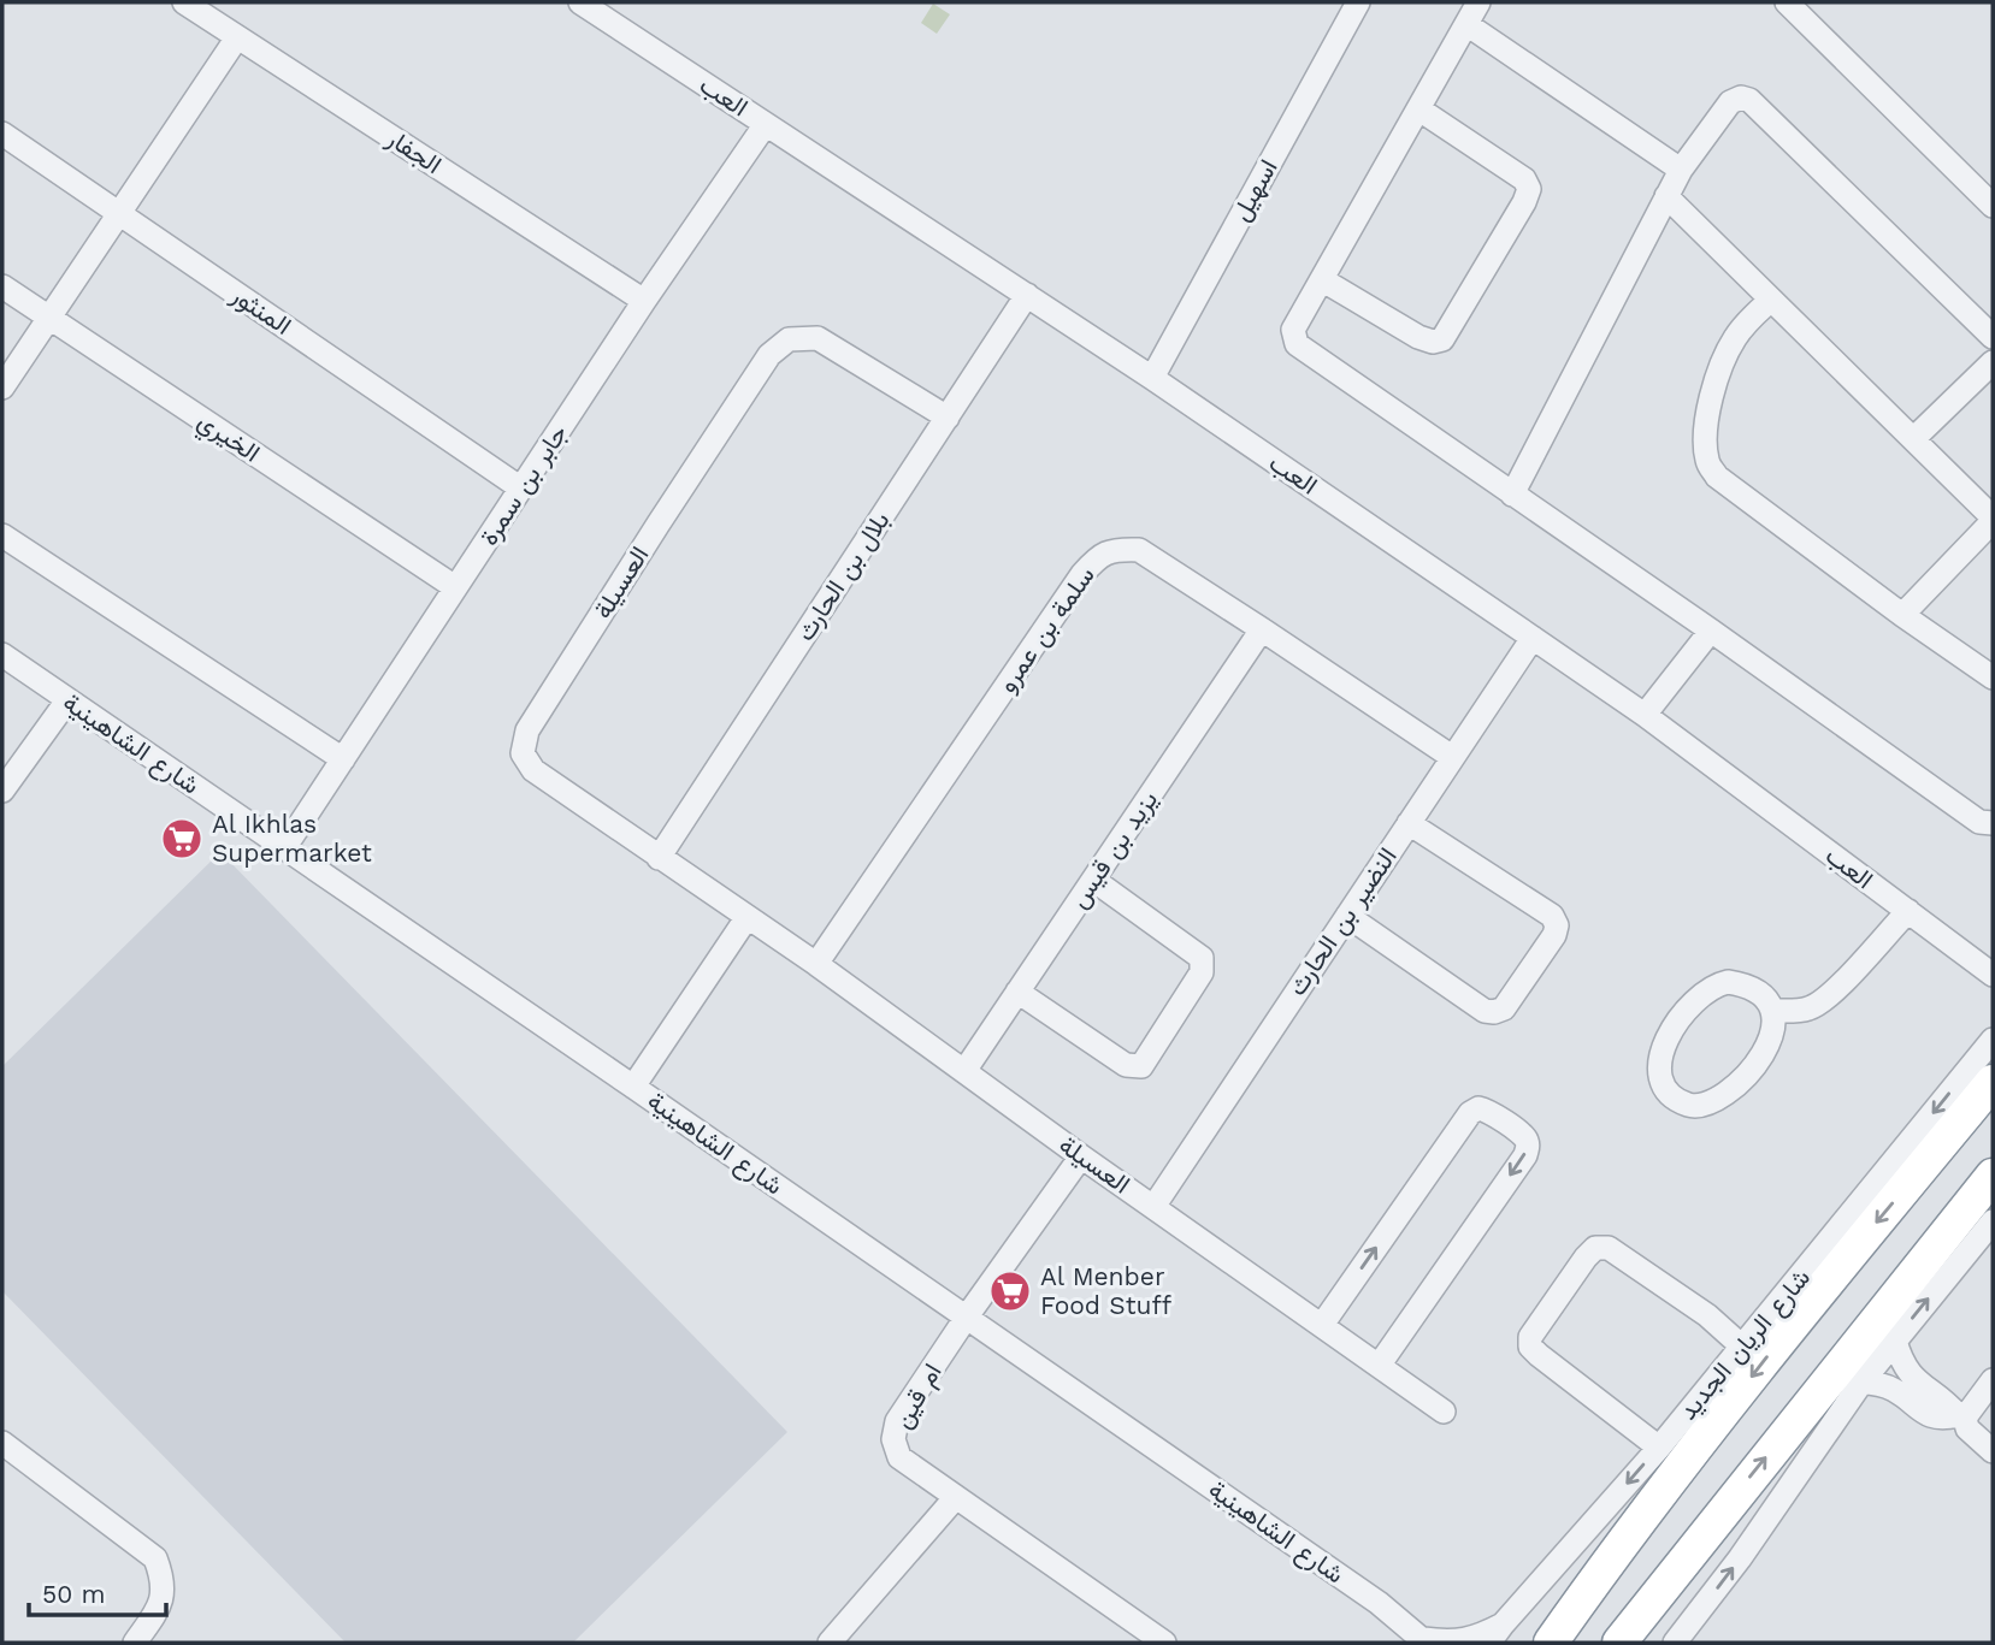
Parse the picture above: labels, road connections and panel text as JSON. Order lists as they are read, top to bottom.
{
  "streets": {
    "highway": ["شارع الريان الجديد"],
    "street": [
      "العب",
      "الجفار",
      "اسهيل",
      "المنثور",
      "الخيري",
      "جابر بن سمرة",
      "بلال بن الحارث",
      "العسيلة",
      "سلمة بن عمرو",
      "شارع الشاهينية",
      "يزيد بن قيس",
      "النضير بن الحارث",
      "ام قين"
    ]
  },
  "crossings": [
    ["العب", "اسهيل"],
    ["العب", "جابر بن سمرة"],
    ["العب", "بلال بن الحارث"],
    ["العب", "النضير بن الحارث"],
    ["الجفار", "جابر بن سمرة"],
    ["المنثور", "جابر بن سمرة"],
    ["الخيري", "جابر بن سمرة"],
    ["جابر بن سمرة", "شارع الشاهينية"],
    ["بلال بن الحارث", "العسيلة"],
    ["العسيلة", "سلمة بن عمرو"],
    ["العسيلة", "يزيد بن قيس"],
    ["العسيلة", "النضير بن الحارث"],
    ["العسيلة", "ام قين"],
    ["سلمة بن عمرو", "يزيد بن قيس"],
    ["سلمة بن عمرو", "النضير بن الحارث"],
    ["شارع الشاهينية", "شارع الريان الجديد"],
    ["شارع الشاهينية", "ام قين"]
  ],
  "places": {
    "supermarket": ["Al Ikhlas Supermarket", "Al Menber Food Stuff"]
  },
  "scale_bar": "50 m"
}
